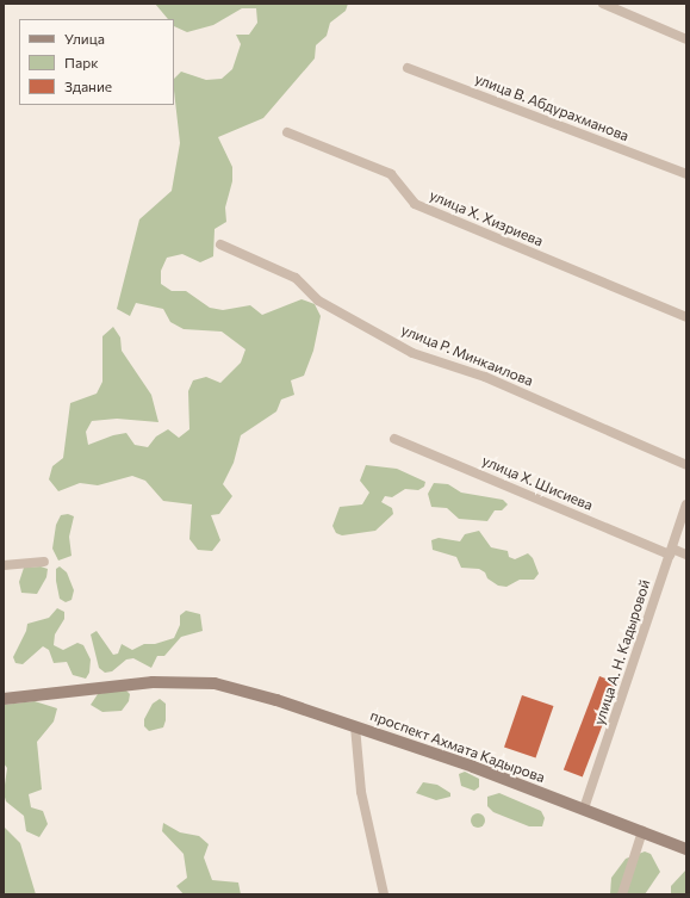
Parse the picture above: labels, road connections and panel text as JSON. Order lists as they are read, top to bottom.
{
  "streets": {
    "street": [
      "улица В. Абдурахманова",
      "улица Х. Хизриева",
      "улица Р. Минкаилова",
      "улица Х. Шисиева",
      "улица А. Н. Кадыровой",
      "проспект Ахмата Кадырова"
    ]
  },
  "crossings": [
    ["улица Х. Шисиева", "улица А. Н. Кадыровой"],
    ["улица А. Н. Кадыровой", "проспект Ахмата Кадырова"]
  ],
  "legend": ["Улица", "Парк", "Здание"]
}
